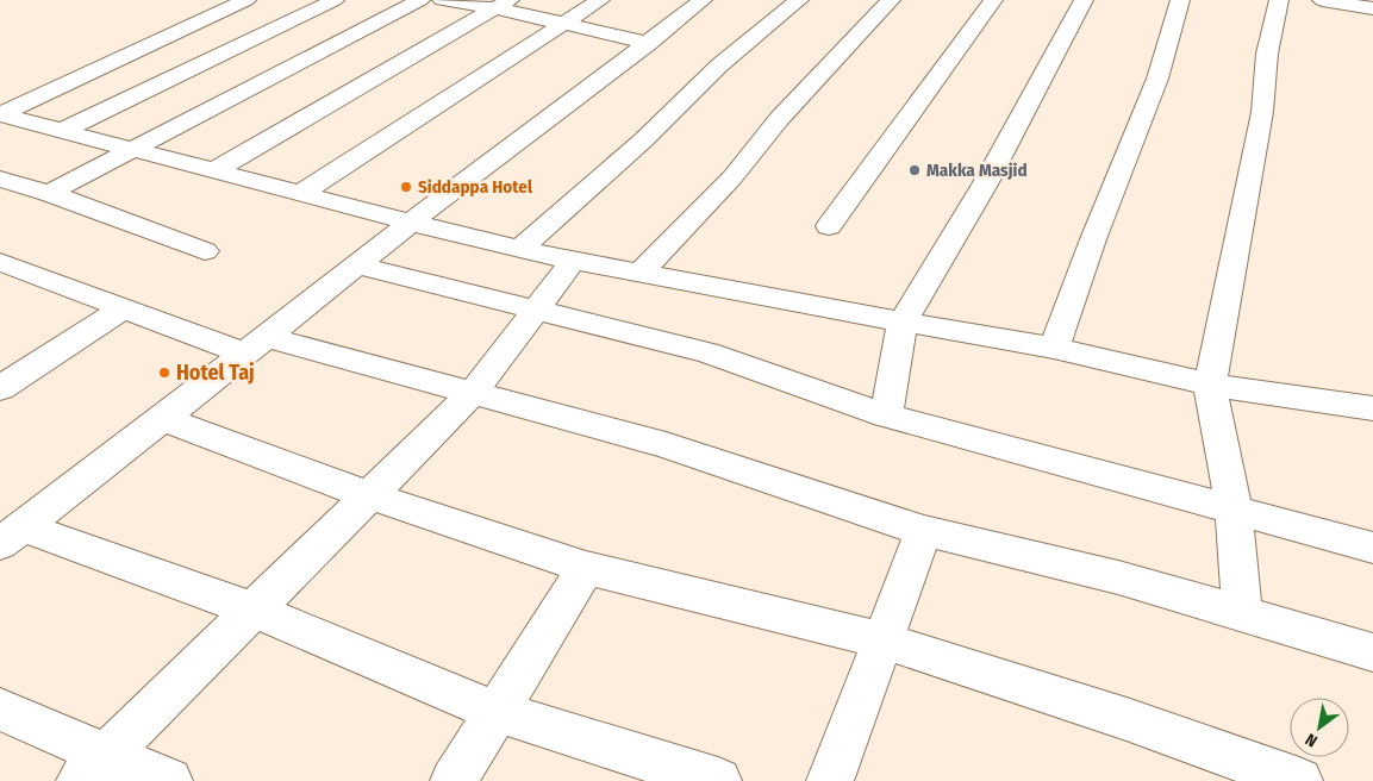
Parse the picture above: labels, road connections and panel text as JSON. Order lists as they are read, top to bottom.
{
  "places": ["Makka Masjid", "Siddappa Hotel", "Hotel Taj"],
  "north": "bottom left"
}
